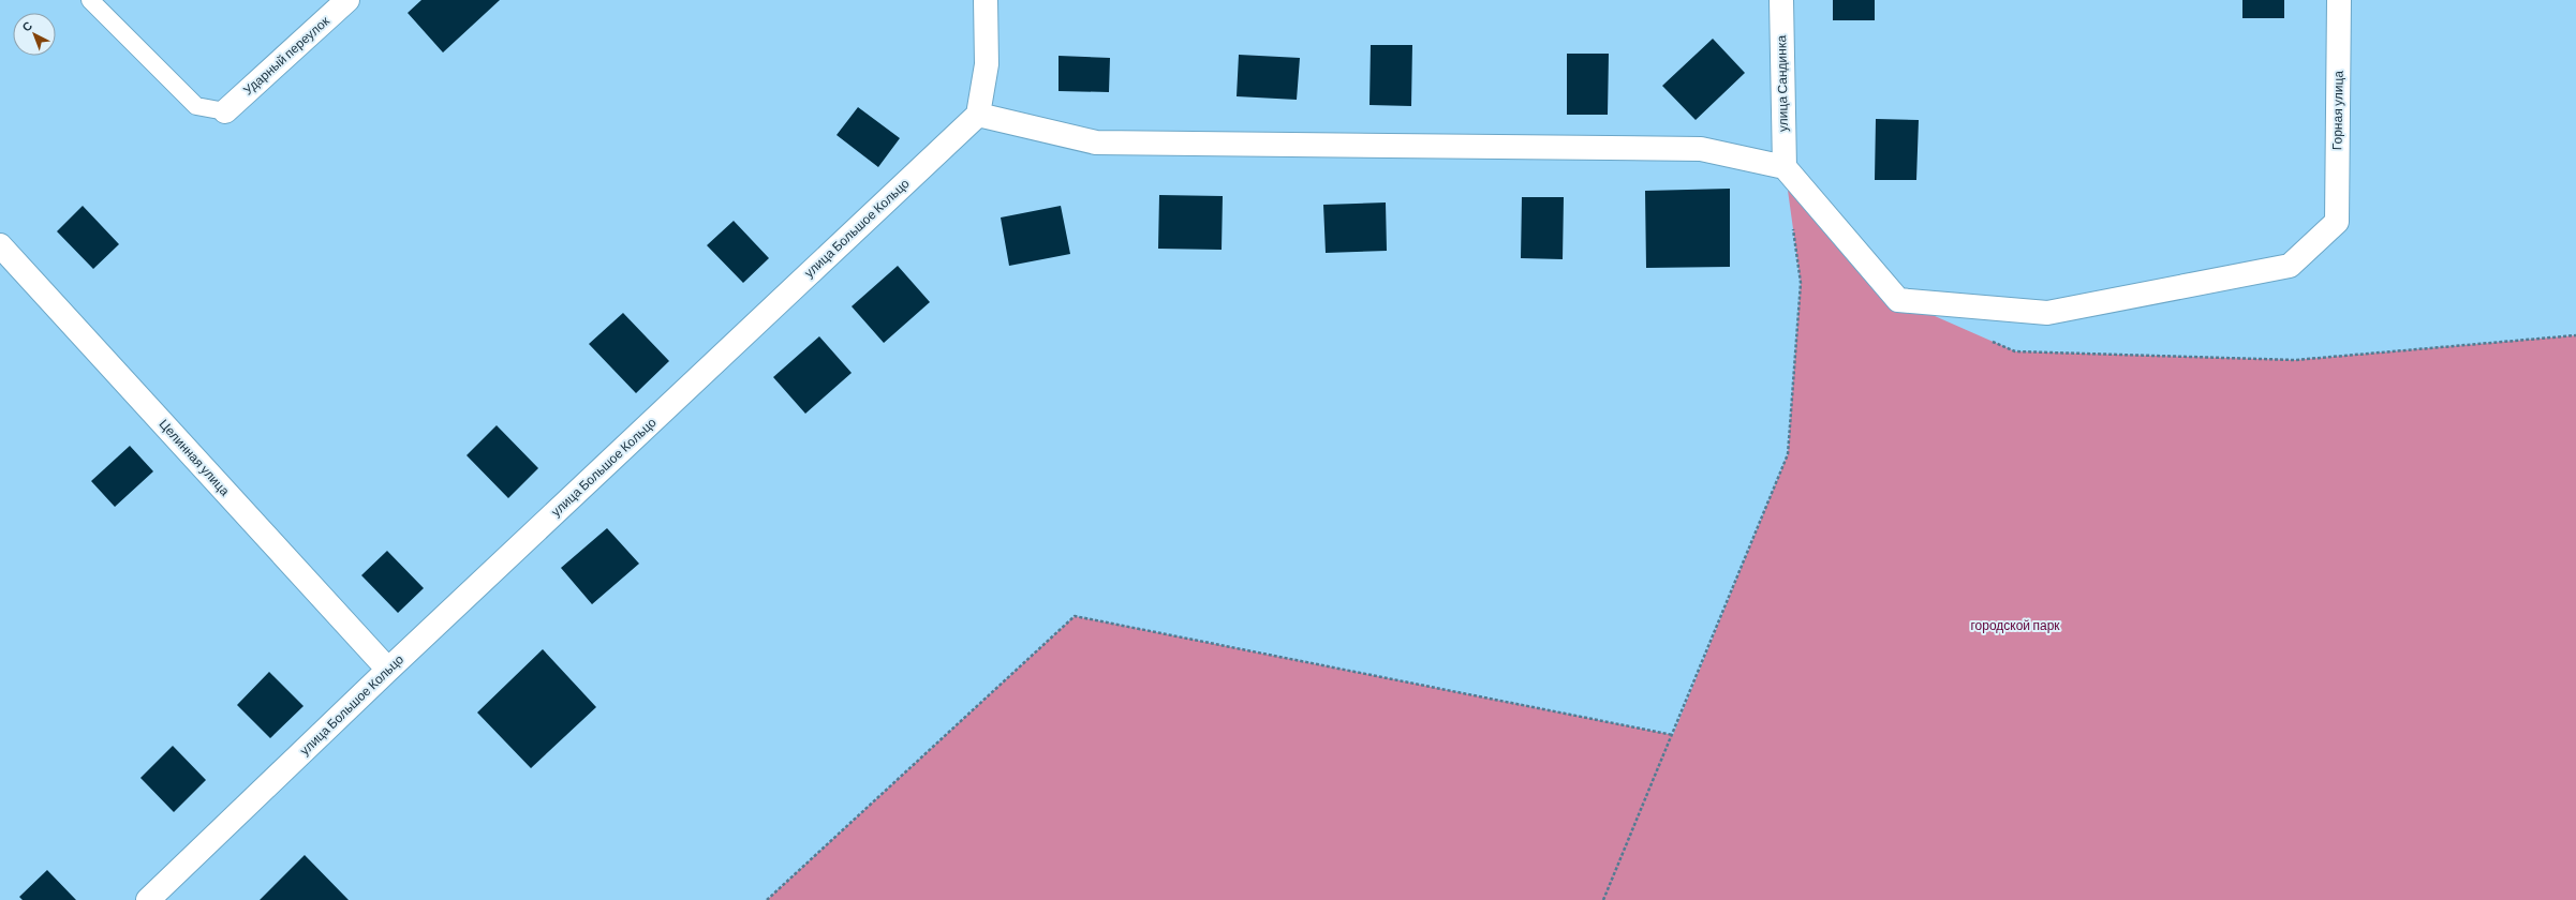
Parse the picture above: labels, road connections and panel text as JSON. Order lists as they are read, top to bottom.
{
  "streets": {
    "street": [
      "Ударный переулок",
      "улица Сандинка",
      "Горная улица",
      "улица Большое Кольцо",
      "Целинная улица"
    ]
  },
  "crossings": [
    ["улица Сандинка", "Горная улица"],
    ["улица Большое Кольцо", "Целинная улица"]
  ],
  "parks": ["городской парк"],
  "north": "top left"
}
